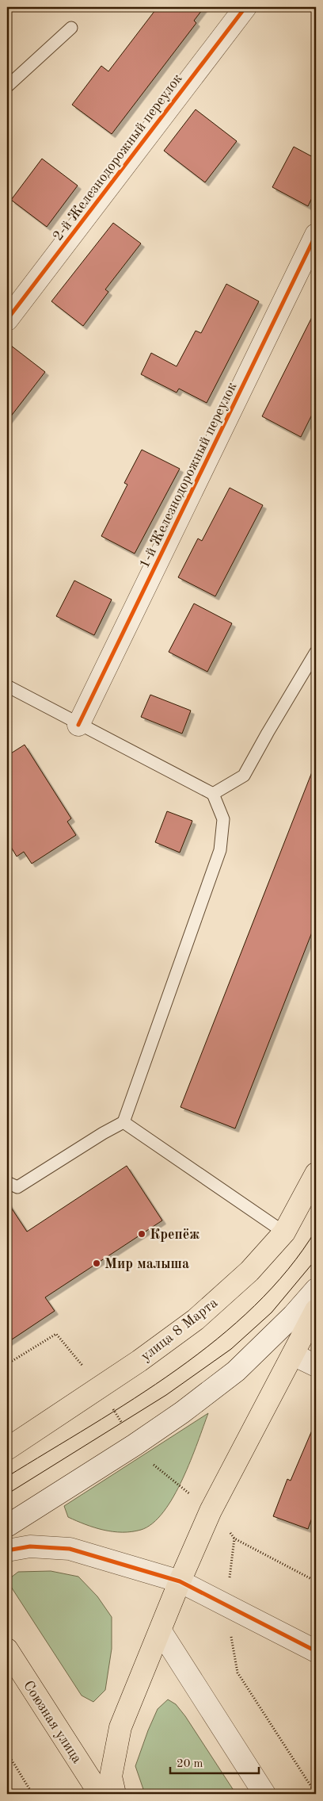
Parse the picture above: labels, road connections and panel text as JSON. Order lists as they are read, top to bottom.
{
  "streets": {
    "main road": ["улица 8 Марта", "Союзная улица"],
    "street": ["2-й Железнодорожный переулок", "1-й Железнодорожный переулок"]
  },
  "places": ["Крепёж", "Мир малыша"],
  "scale_bar": "20 m"
}
